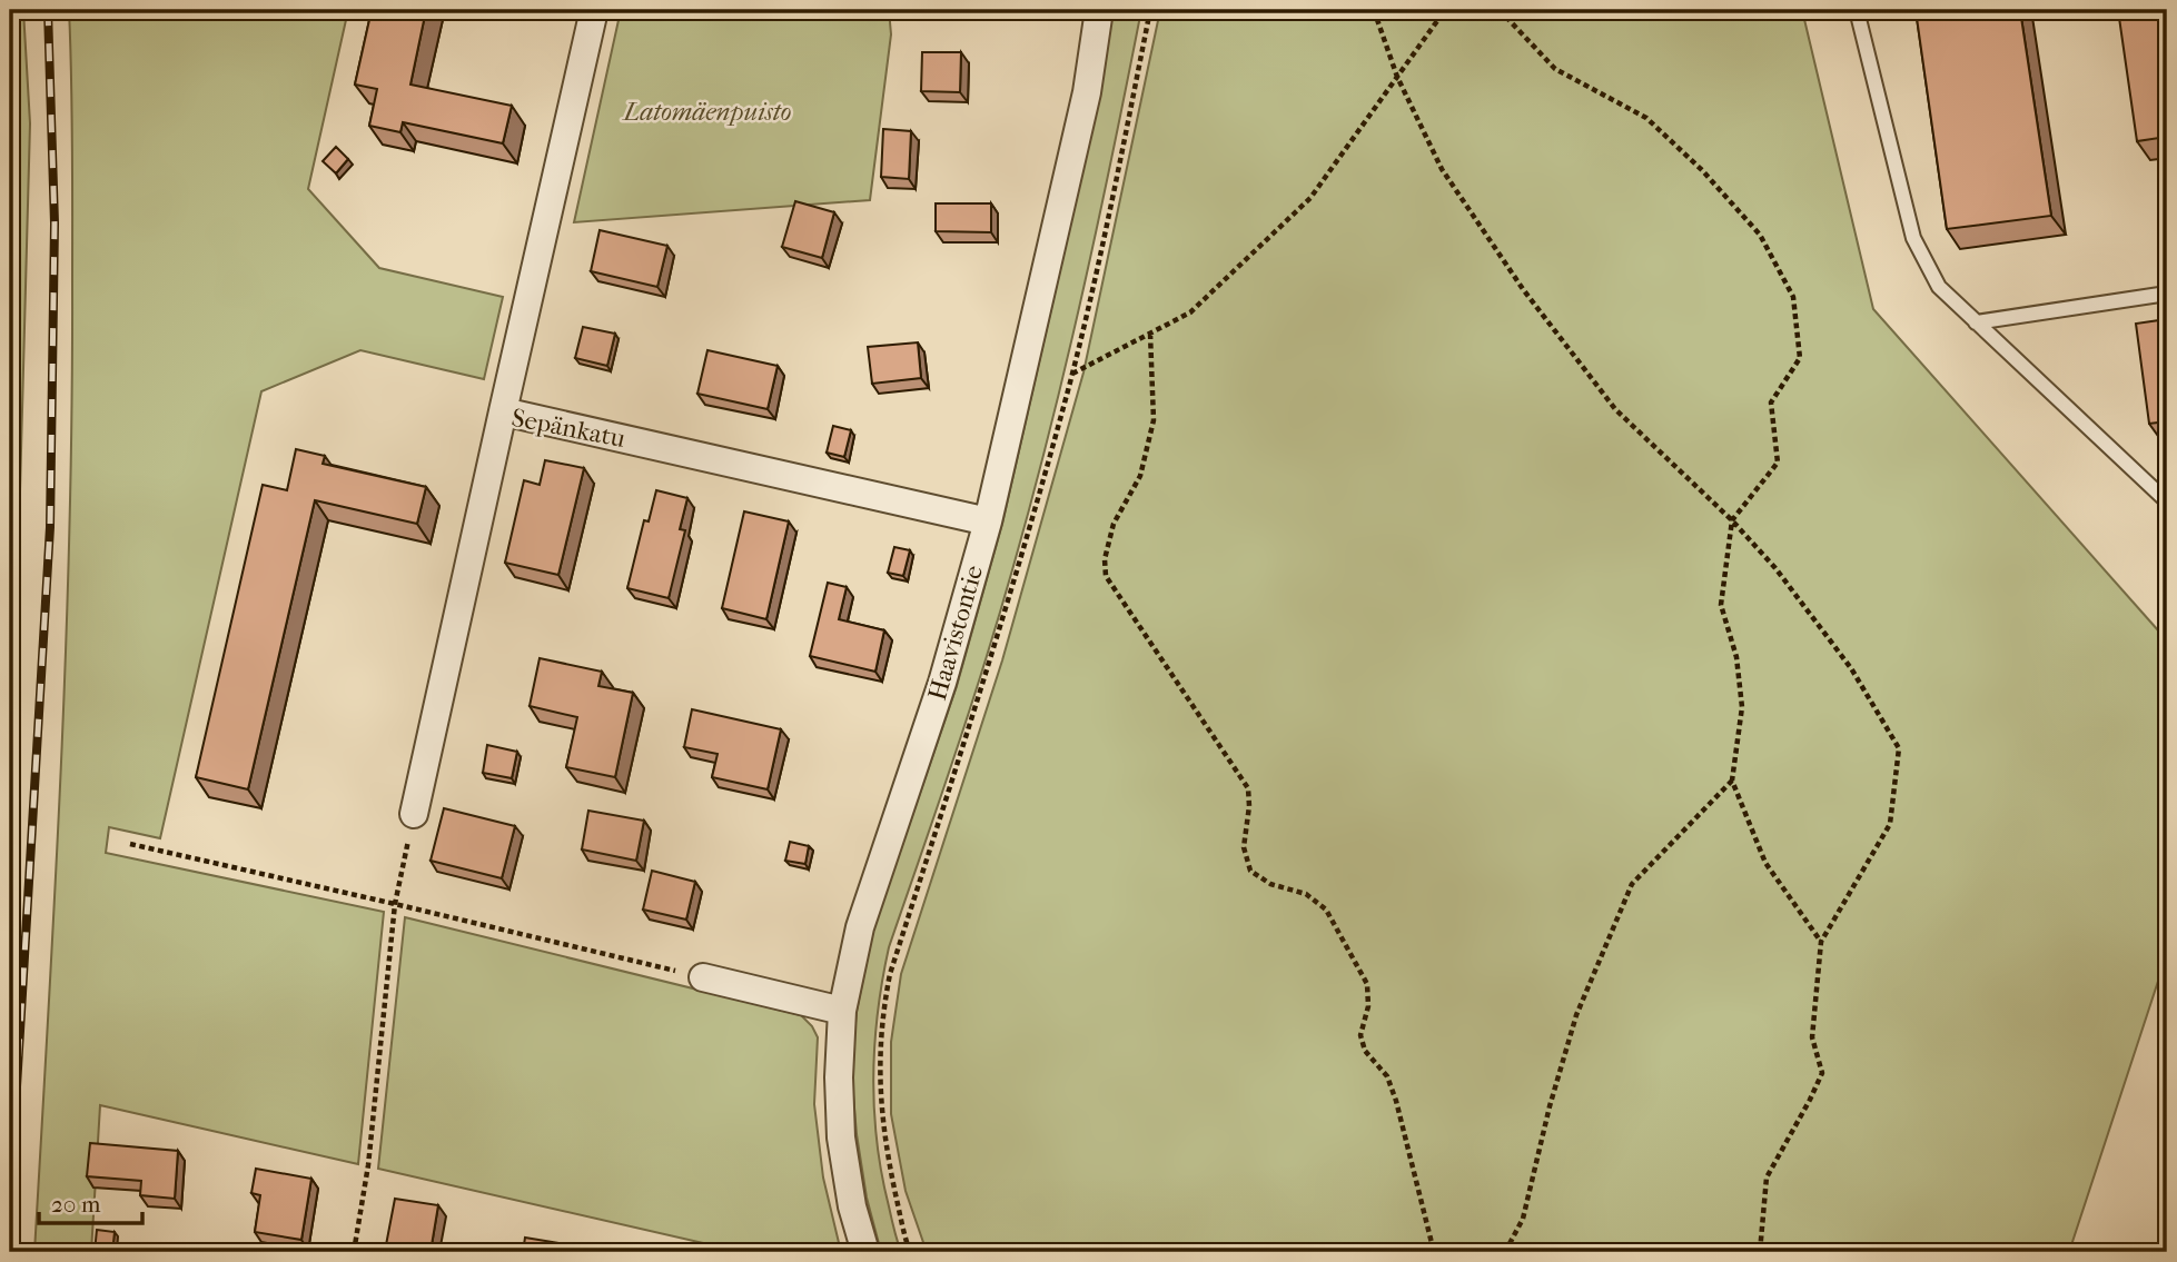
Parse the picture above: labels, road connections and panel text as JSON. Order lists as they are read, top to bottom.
{
  "streets": {
    "street": ["Sepänkatu", "Haavistontie"]
  },
  "crossings": [
    ["Sepänkatu", "Haavistontie"]
  ],
  "parks": ["Latomäenpuisto"],
  "scale_bar": "20 m"
}
